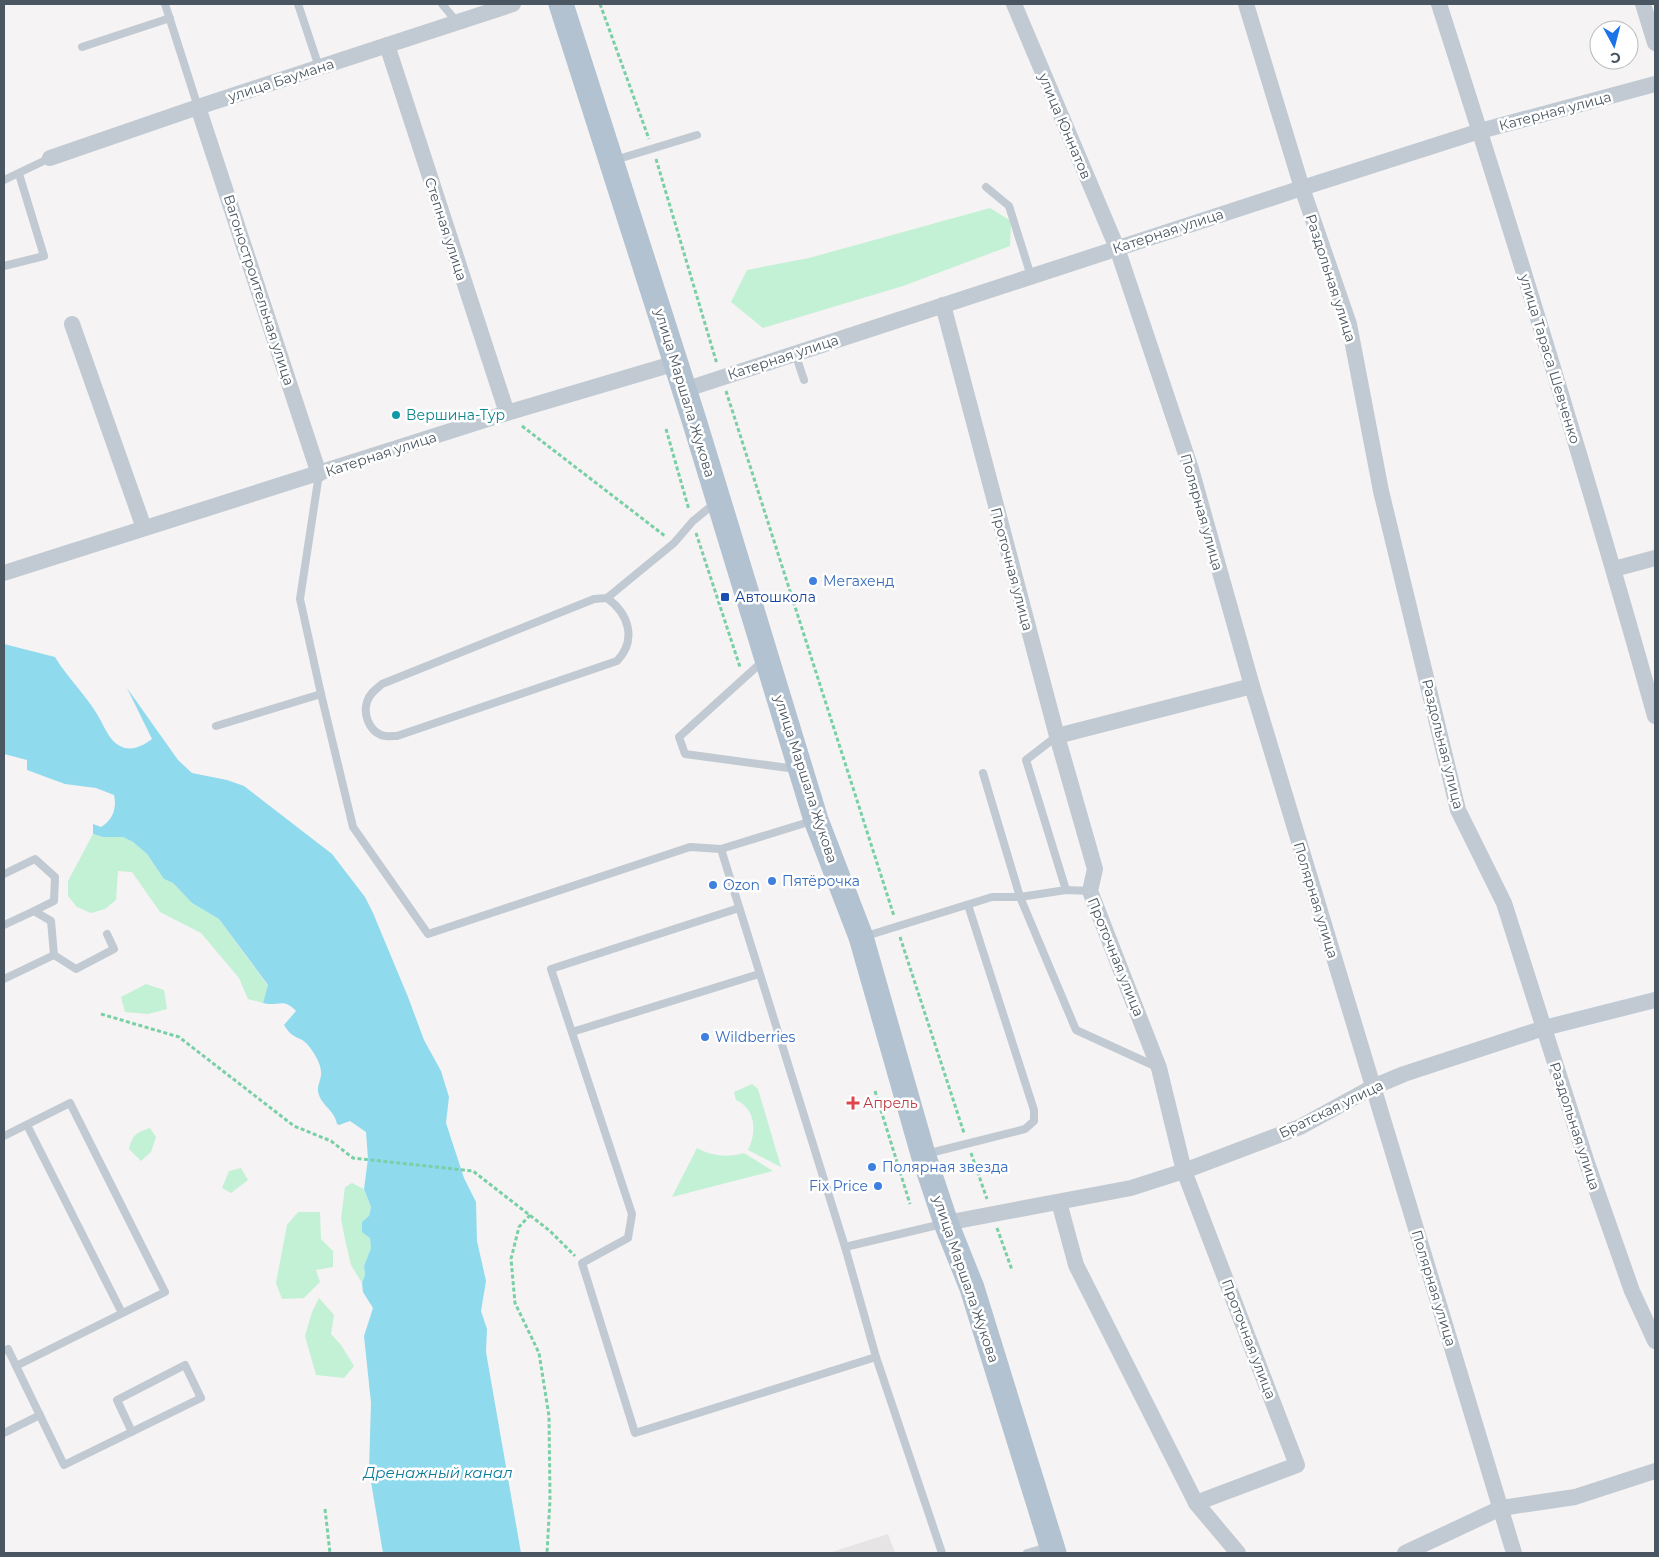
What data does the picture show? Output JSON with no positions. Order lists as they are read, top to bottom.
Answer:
{
  "streets": {
    "main road": ["улица Маршала Жукова"],
    "street": [
      "улица Баумана",
      "Катерная улица",
      "улица Юннатов",
      "Степная улица",
      "Раздольная улица",
      "Вагоностроительная улица",
      "улица Тараса Шевченко",
      "Полярная улица",
      "Проточная улица",
      "Братская улица"
    ]
  },
  "crossings": [
    ["улица Баумана", "Степная улица"],
    ["улица Баумана", "Вагоностроительная улица"],
    ["Катерная улица", "улица Юннатов"],
    ["Катерная улица", "Степная улица"],
    ["Катерная улица", "Раздольная улица"],
    ["Катерная улица", "Вагоностроительная улица"],
    ["Катерная улица", "улица Тараса Шевченко"],
    ["Катерная улица", "улица Маршала Жукова"],
    ["Катерная улица", "Полярная улица"],
    ["Катерная улица", "Проточная улица"],
    ["улица Юннатов", "Полярная улица"],
    ["Раздольная улица", "Братская улица"],
    ["улица Маршала Жукова", "Братская улица"],
    ["Полярная улица", "Братская улица"],
    ["Проточная улица", "Братская улица"]
  ],
  "water": ["Дренажный канал"],
  "places": {
    "other": [
      "Вершина-Тур",
      "Мегахенд",
      "Пятёрочка",
      "Ozon",
      "Wildberries",
      "Полярная звезда",
      "Fix Price"
    ],
    "transit": ["Автошкола"],
    "health": ["Апрель"]
  },
  "north": "bottom"
}
